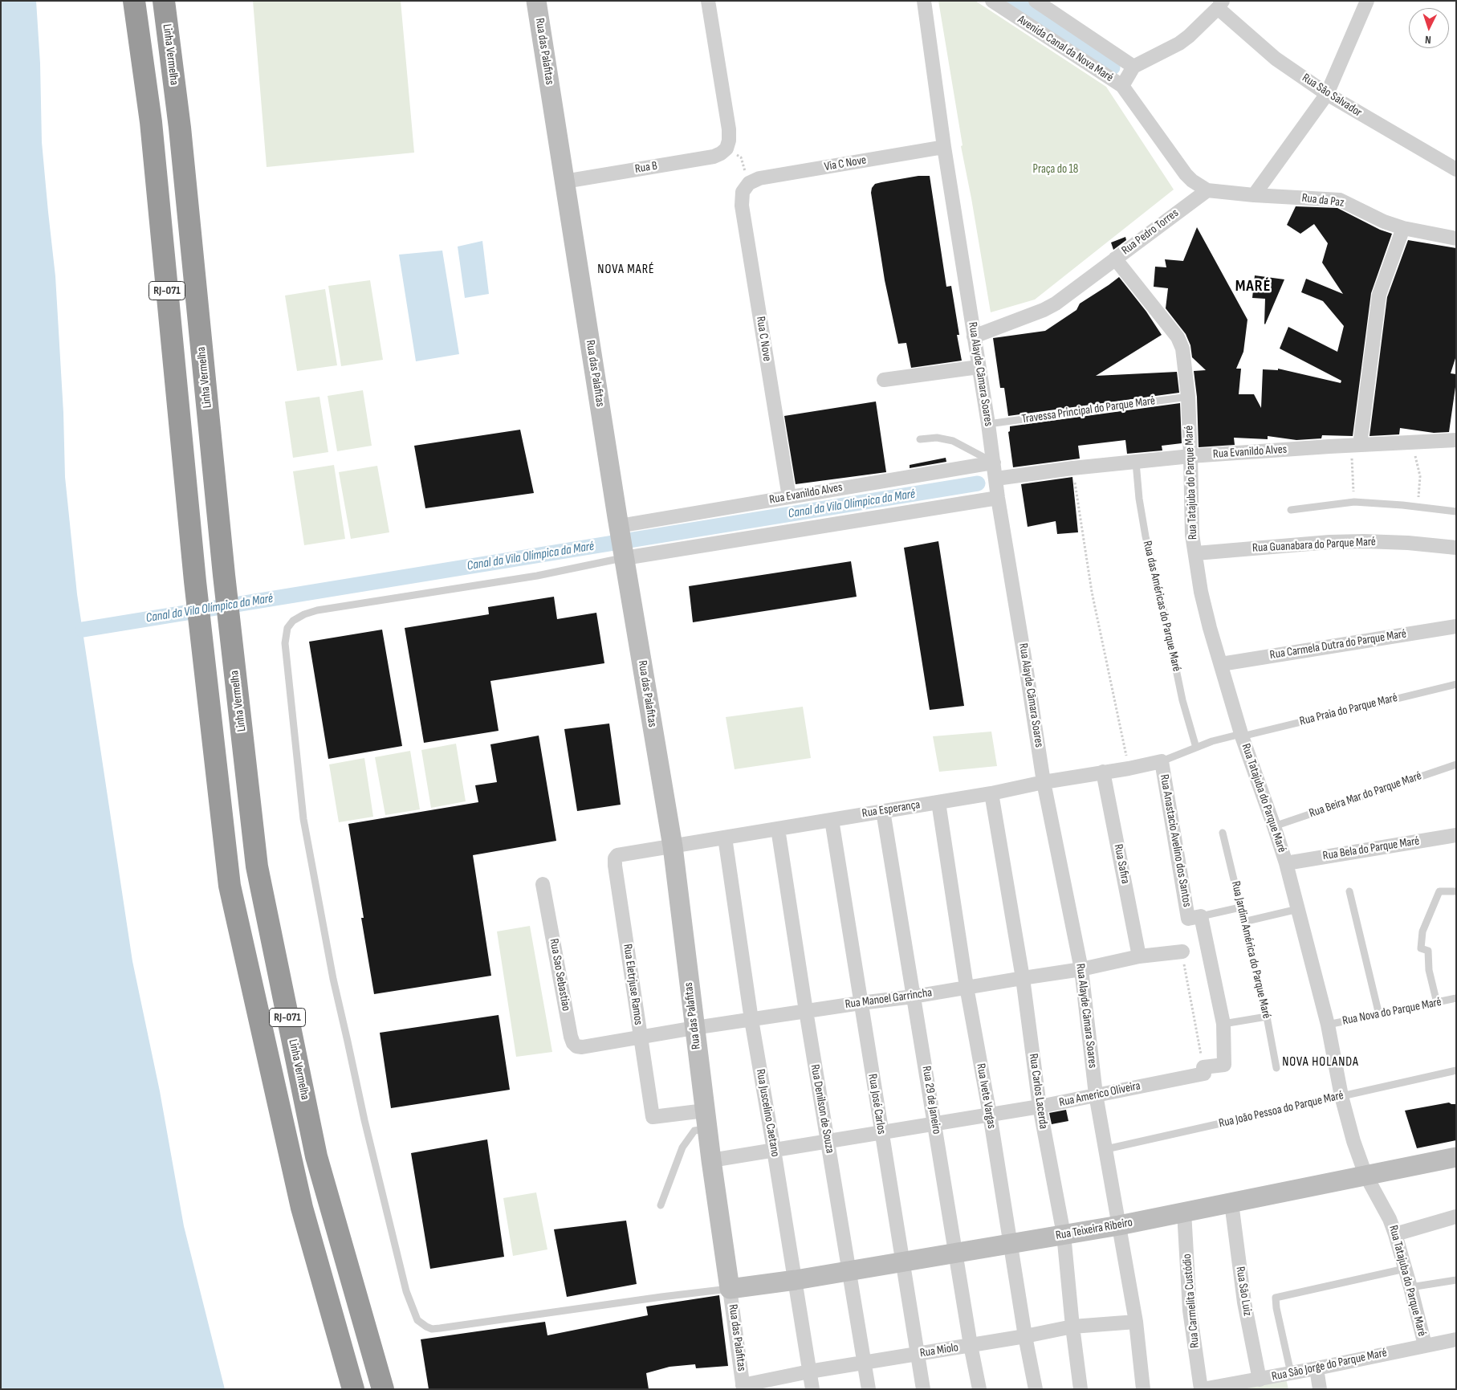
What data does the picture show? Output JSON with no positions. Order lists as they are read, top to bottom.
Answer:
{
  "streets": {
    "highway": ["Linha Vermelha", "RJ-071"],
    "street": [
      "Avenida Canal da Nova Maré",
      "Rua das Palafitas",
      "Rua São Salvador",
      "Via C Nove",
      "Rua B",
      "Rua da Paz",
      "Rua Pedro Torres",
      "Rua C Nove",
      "Rua Alayde Câmara Soares",
      "Rua Evanildo Alves",
      "Rua Tatajuba do Parque Maré",
      "Rua Guanabara do Parque Maré",
      "Rua Carmela Dutra do Parque Maré",
      "Rua Esperança",
      "Rua Anastacio Avelino dos Santos",
      "Rua Bela do Parque Maré",
      "Rua Safira",
      "Rua Sao Sebastiao",
      "Rua Eletrjuse Ramos",
      "Rua Manoel Garrincha",
      "Rua Carlos Lacerda",
      "Rua Americo Oliveira",
      "Rua Ivete Vargas",
      "Rua 29 de Janeiro",
      "Rua José Carlos",
      "Rua Denilson de Souza",
      "Rua Juscelino Caetano",
      "Rua Teixeira Ribeiro",
      "Rua São Luiz",
      "Rua Carmelita Custódio",
      "Rua Miolo",
      "Rua São Jorge do Parque Maré"
    ],
    "lane": [
      "Travessa Principal do Parque Maré",
      "Rua das Américas do Parque Maré",
      "Rua Praia do Parque Maré",
      "Rua Beira Mar do Parque Maré",
      "Rua Jardim América do Parque Maré",
      "Rua Nova do Parque Maré",
      "Rua João Pessoa do Parque Maré"
    ]
  },
  "crossings": [
    ["Rua das Palafitas", "Rua B"],
    ["Rua das Palafitas", "Rua Evanildo Alves"],
    ["Rua das Palafitas", "Rua Esperança"],
    ["Rua das Palafitas", "Rua Eletrjuse Ramos"],
    ["Rua das Palafitas", "Rua Manoel Garrincha"],
    ["Rua das Palafitas", "Rua Americo Oliveira"],
    ["Rua das Palafitas", "Rua Teixeira Ribeiro"],
    ["Rua das Palafitas", "Rua Miolo"],
    ["Via C Nove", "Rua C Nove"],
    ["Via C Nove", "Rua Alayde Câmara Soares"],
    ["Rua da Paz", "Rua Pedro Torres"],
    ["Rua Pedro Torres", "Rua Alayde Câmara Soares"],
    ["Rua Pedro Torres", "Rua Tatajuba do Parque Maré"],
    ["Rua C Nove", "Rua Evanildo Alves"],
    ["Rua Alayde Câmara Soares", "Travessa Principal do Parque Maré"],
    ["Rua Alayde Câmara Soares", "Rua Evanildo Alves"],
    ["Rua Alayde Câmara Soares", "Rua Esperança"],
    ["Rua Alayde Câmara Soares", "Rua Manoel Garrincha"],
    ["Rua Alayde Câmara Soares", "Rua Americo Oliveira"],
    ["Rua Alayde Câmara Soares", "Rua João Pessoa do Parque Maré"],
    ["Rua Alayde Câmara Soares", "Rua Teixeira Ribeiro"],
    ["Rua Alayde Câmara Soares", "Rua Miolo"],
    ["Travessa Principal do Parque Maré", "Rua Tatajuba do Parque Maré"],
    ["Rua Evanildo Alves", "Rua Tatajuba do Parque Maré"],
    ["Rua Evanildo Alves", "Rua das Américas do Parque Maré"],
    ["Rua Tatajuba do Parque Maré", "Rua Guanabara do Parque Maré"],
    ["Rua Tatajuba do Parque Maré", "Rua Carmela Dutra do Parque Maré"],
    ["Rua Tatajuba do Parque Maré", "Rua Praia do Parque Maré"],
    ["Rua Tatajuba do Parque Maré", "Rua Beira Mar do Parque Maré"],
    ["Rua Tatajuba do Parque Maré", "Rua Bela do Parque Maré"],
    ["Rua Tatajuba do Parque Maré", "Rua Nova do Parque Maré"],
    ["Rua Tatajuba do Parque Maré", "Rua João Pessoa do Parque Maré"],
    ["Rua Tatajuba do Parque Maré", "Rua Teixeira Ribeiro"],
    ["Rua Tatajuba do Parque Maré", "Rua São Jorge do Parque Maré"],
    ["Rua das Américas do Parque Maré", "Rua Praia do Parque Maré"],
    ["Rua Praia do Parque Maré", "Rua Esperança"],
    ["Rua Praia do Parque Maré", "Rua Anastacio Avelino dos Santos"],
    ["Rua Esperança", "Rua Anastacio Avelino dos Santos"],
    ["Rua Esperança", "Rua Safira"],
    ["Rua Esperança", "Rua Eletrjuse Ramos"],
    ["Rua Esperança", "Rua Carlos Lacerda"],
    ["Rua Esperança", "Rua Ivete Vargas"],
    ["Rua Esperança", "Rua 29 de Janeiro"],
    ["Rua Esperança", "Rua José Carlos"],
    ["Rua Esperança", "Rua Denilson de Souza"],
    ["Rua Esperança", "Rua Juscelino Caetano"],
    ["Rua Anastacio Avelino dos Santos", "Rua Americo Oliveira"],
    ["Rua Safira", "Rua Manoel Garrincha"],
    ["Rua Sao Sebastiao", "Rua Manoel Garrincha"],
    ["Rua Eletrjuse Ramos", "Rua Manoel Garrincha"],
    ["Rua Manoel Garrincha", "Rua Carlos Lacerda"],
    ["Rua Manoel Garrincha", "Rua Ivete Vargas"],
    ["Rua Manoel Garrincha", "Rua 29 de Janeiro"],
    ["Rua Manoel Garrincha", "Rua José Carlos"],
    ["Rua Manoel Garrincha", "Rua Denilson de Souza"],
    ["Rua Manoel Garrincha", "Rua Juscelino Caetano"],
    ["Rua Carlos Lacerda", "Rua Americo Oliveira"],
    ["Rua Carlos Lacerda", "Rua Teixeira Ribeiro"],
    ["Rua Carlos Lacerda", "Rua Miolo"],
    ["Rua Americo Oliveira", "Rua Ivete Vargas"],
    ["Rua Americo Oliveira", "Rua 29 de Janeiro"],
    ["Rua Americo Oliveira", "Rua José Carlos"],
    ["Rua Americo Oliveira", "Rua Denilson de Souza"],
    ["Rua Americo Oliveira", "Rua Juscelino Caetano"],
    ["Rua Ivete Vargas", "Rua Teixeira Ribeiro"],
    ["Rua Ivete Vargas", "Rua Miolo"],
    ["Rua 29 de Janeiro", "Rua Teixeira Ribeiro"],
    ["Rua 29 de Janeiro", "Rua Miolo"],
    ["Rua José Carlos", "Rua Teixeira Ribeiro"],
    ["Rua José Carlos", "Rua Miolo"],
    ["Rua Denilson de Souza", "Rua Teixeira Ribeiro"],
    ["Rua Denilson de Souza", "Rua Miolo"],
    ["Rua Juscelino Caetano", "Rua Teixeira Ribeiro"],
    ["Rua Juscelino Caetano", "Rua Miolo"],
    ["Rua Teixeira Ribeiro", "Rua São Luiz"],
    ["Rua Teixeira Ribeiro", "Rua Carmelita Custódio"],
    ["Rua São Luiz", "Rua São Jorge do Parque Maré"],
    ["Rua Carmelita Custódio", "Rua São Jorge do Parque Maré"]
  ],
  "districts": ["NOVA MARÉ", "MARÉ", "NOVA HOLANDA"],
  "water": ["Canal da Vila Olímpica da Maré"],
  "parks": ["Praça do 18"],
  "north": "bottom"
}
